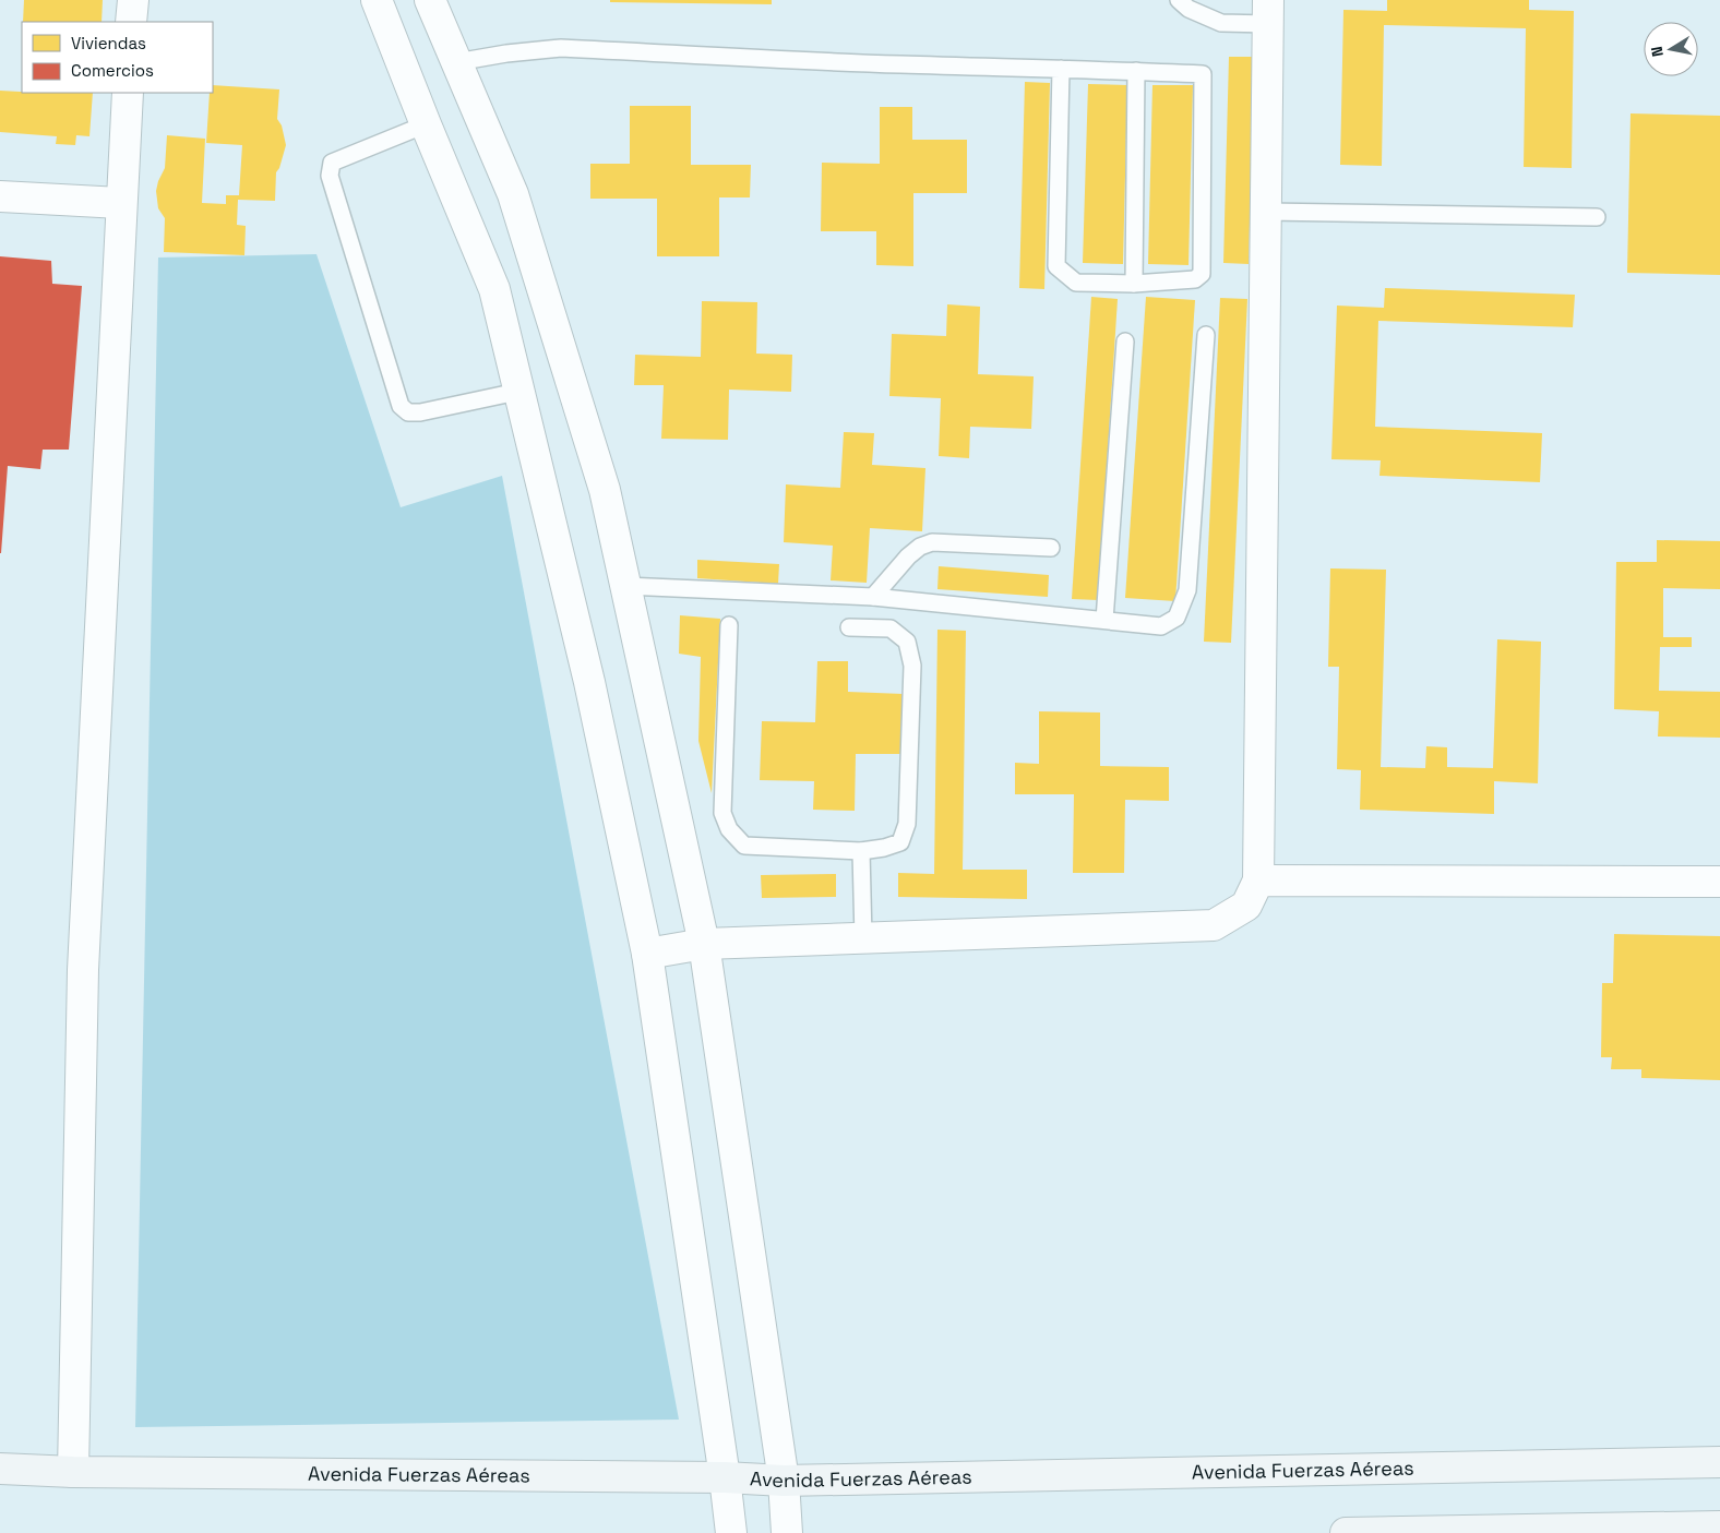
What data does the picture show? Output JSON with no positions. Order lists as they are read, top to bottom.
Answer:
{
  "streets": {
    "street": ["Avenida Fuerzas Aéreas"]
  },
  "legend": ["Viviendas", "Comercios"],
  "north": "left"
}
